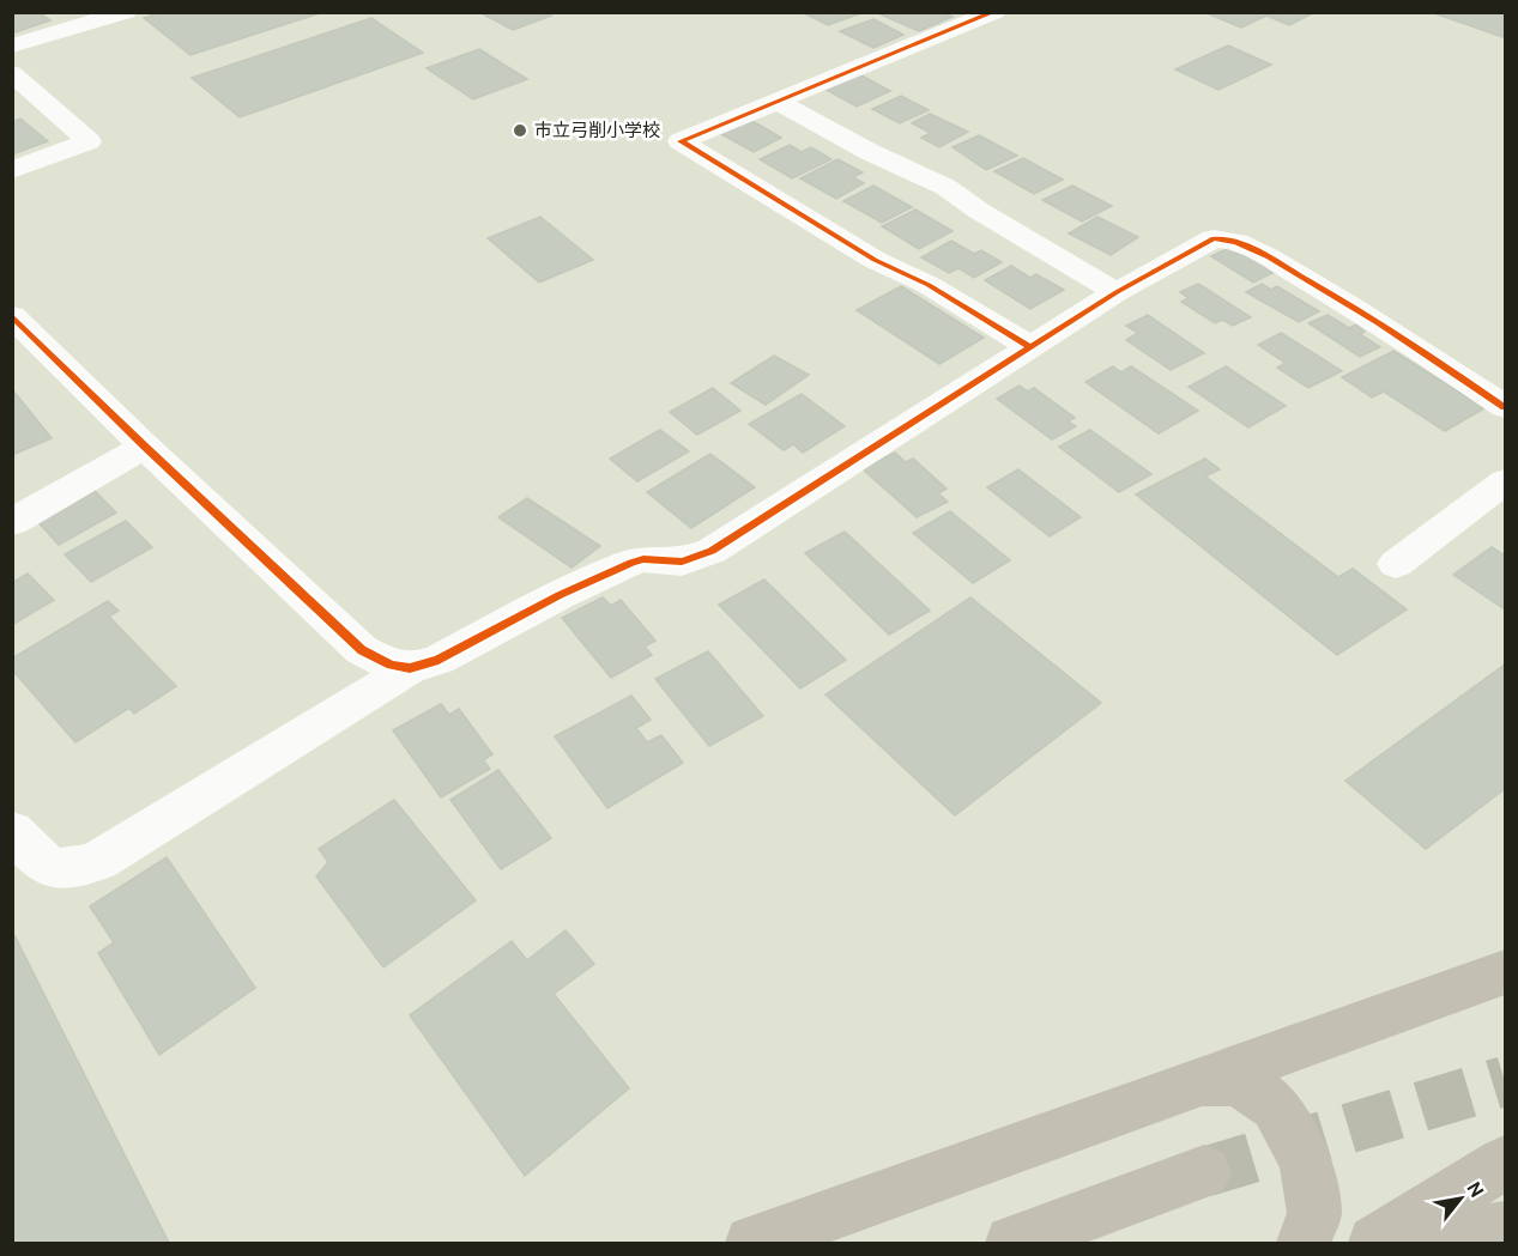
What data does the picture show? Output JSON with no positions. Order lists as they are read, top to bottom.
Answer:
{
  "places": ["市立弓削小学校"],
  "north": "top right"
}
